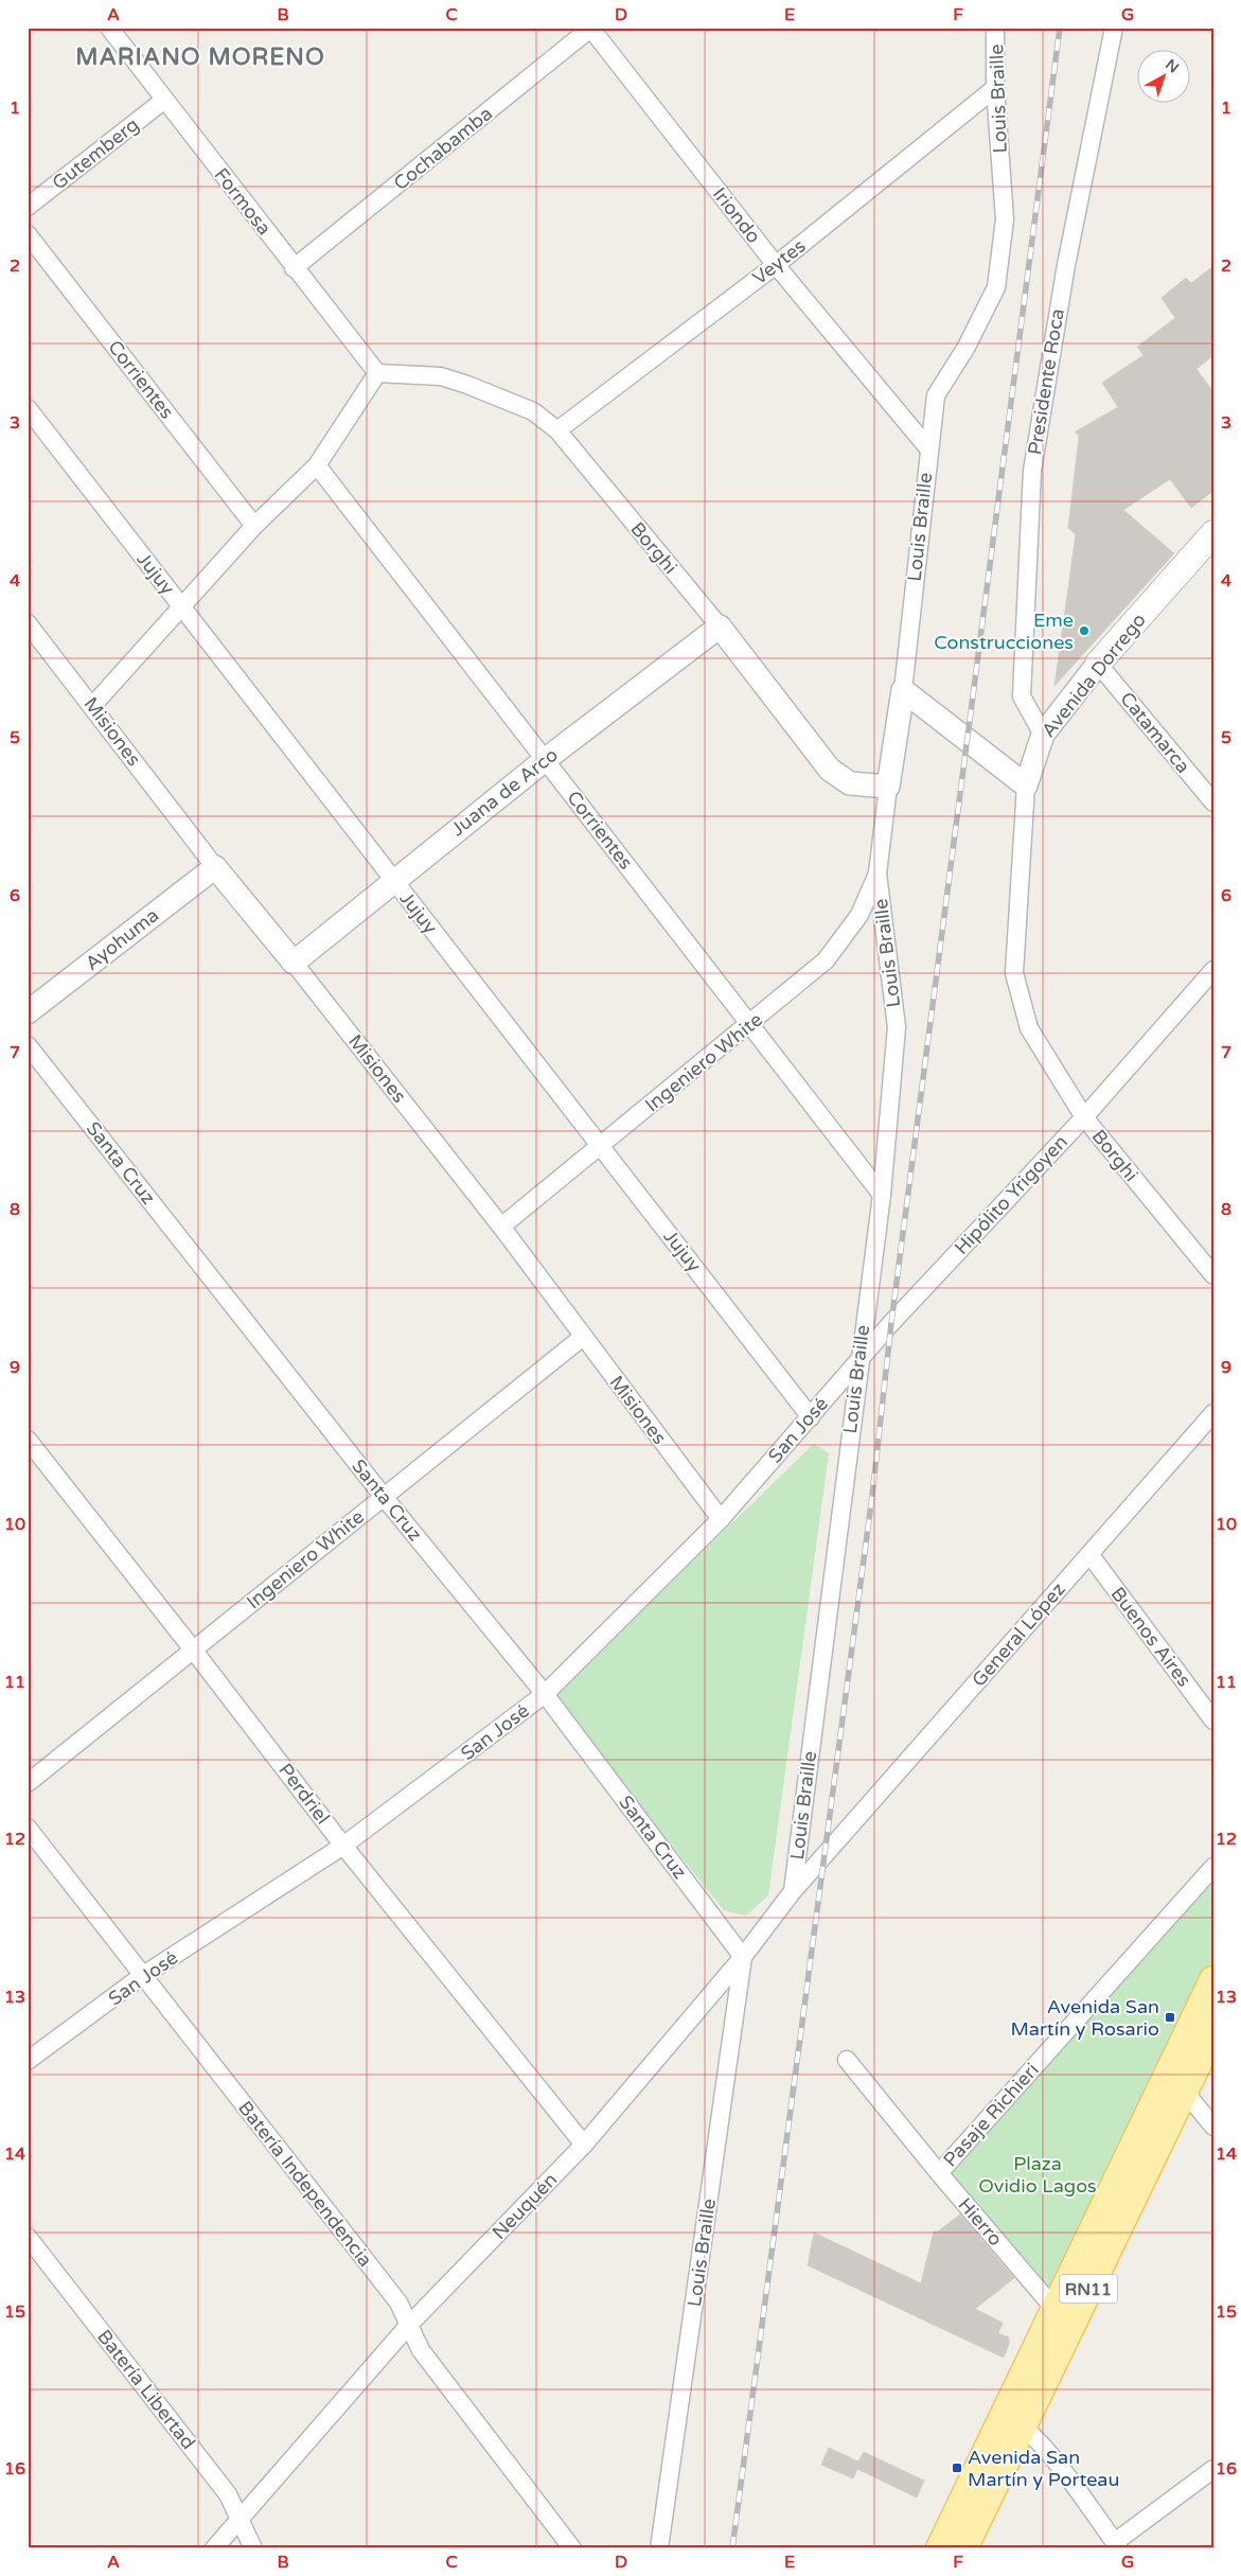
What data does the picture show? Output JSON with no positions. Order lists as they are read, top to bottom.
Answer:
{
  "streets": {
    "main road": ["Avenida Dorrego", "RN11"],
    "street": [
      "Louis Braille",
      "Cochabamba",
      "Gutemberg",
      "Formosa",
      "Iriondo",
      "Veytes",
      "Corrientes",
      "Presidente Roca",
      "Borghi",
      "Jujuy",
      "Misiones",
      "Catamarca",
      "Juana de Arco",
      "Ayohuma",
      "Ingeniero White",
      "Santa Cruz",
      "Hipólito Yrigoyen",
      "San José",
      "General López",
      "Buenos Aires",
      "Perdriel",
      "Pasaje Richieri",
      "Batería Independencia",
      "Neuquén",
      "Hierro",
      "Batería Libertad"
    ]
  },
  "crossings": [
    ["Louis Braille", "Iriondo"],
    ["Louis Braille", "Veytes"],
    ["Louis Braille", "Corrientes"],
    ["Louis Braille", "Borghi"],
    ["Louis Braille", "Ingeniero White"],
    ["Louis Braille", "Santa Cruz"],
    ["Louis Braille", "San José"],
    ["Louis Braille", "Neuquén"],
    ["Cochabamba", "Formosa"],
    ["Cochabamba", "Iriondo"],
    ["Gutemberg", "Formosa"],
    ["Formosa", "Borghi"],
    ["Iriondo", "Veytes"],
    ["Veytes", "Borghi"],
    ["Corrientes", "Juana de Arco"],
    ["Corrientes", "Ingeniero White"],
    ["Presidente Roca", "Avenida Dorrego"],
    ["Borghi", "Avenida Dorrego"],
    ["Borghi", "Juana de Arco"],
    ["Borghi", "Hipólito Yrigoyen"],
    ["Jujuy", "Juana de Arco"],
    ["Jujuy", "Ingeniero White"],
    ["Jujuy", "San José"],
    ["Avenida Dorrego", "Catamarca"],
    ["Misiones", "Juana de Arco"],
    ["Misiones", "Ayohuma"],
    ["Misiones", "Ingeniero White"],
    ["Misiones", "San José"],
    ["Ingeniero White", "Santa Cruz"],
    ["Ingeniero White", "Perdriel"],
    ["Santa Cruz", "San José"],
    ["Santa Cruz", "Neuquén"],
    ["Hipólito Yrigoyen", "San José"],
    ["San José", "Perdriel"],
    ["San José", "Batería Independencia"],
    ["General López", "Buenos Aires"],
    ["General López", "Neuquén"],
    ["Perdriel", "Neuquén"],
    ["Pasaje Richieri", "Hierro"],
    ["Batería Independencia", "Neuquén"],
    ["Neuquén", "Batería Libertad"],
    ["Hierro", "RN11"]
  ],
  "districts": ["MARIANO MORENO"],
  "parks": ["Plaza Ovidio Lagos"],
  "places": {
    "other": ["Eme Construcciones"],
    "transit": ["Avenida San Martín y Rosario", "Avenida San Martín y Porteau"]
  },
  "north": "top right",
  "grid": {
    "columns": [
      "A",
      "B",
      "C",
      "D",
      "E",
      "F",
      "G"
    ],
    "rows": [
      "1",
      "2",
      "3",
      "4",
      "5",
      "6",
      "7",
      "8",
      "9",
      "10",
      "11",
      "12",
      "13",
      "14",
      "15",
      "16"
    ]
  }
}
